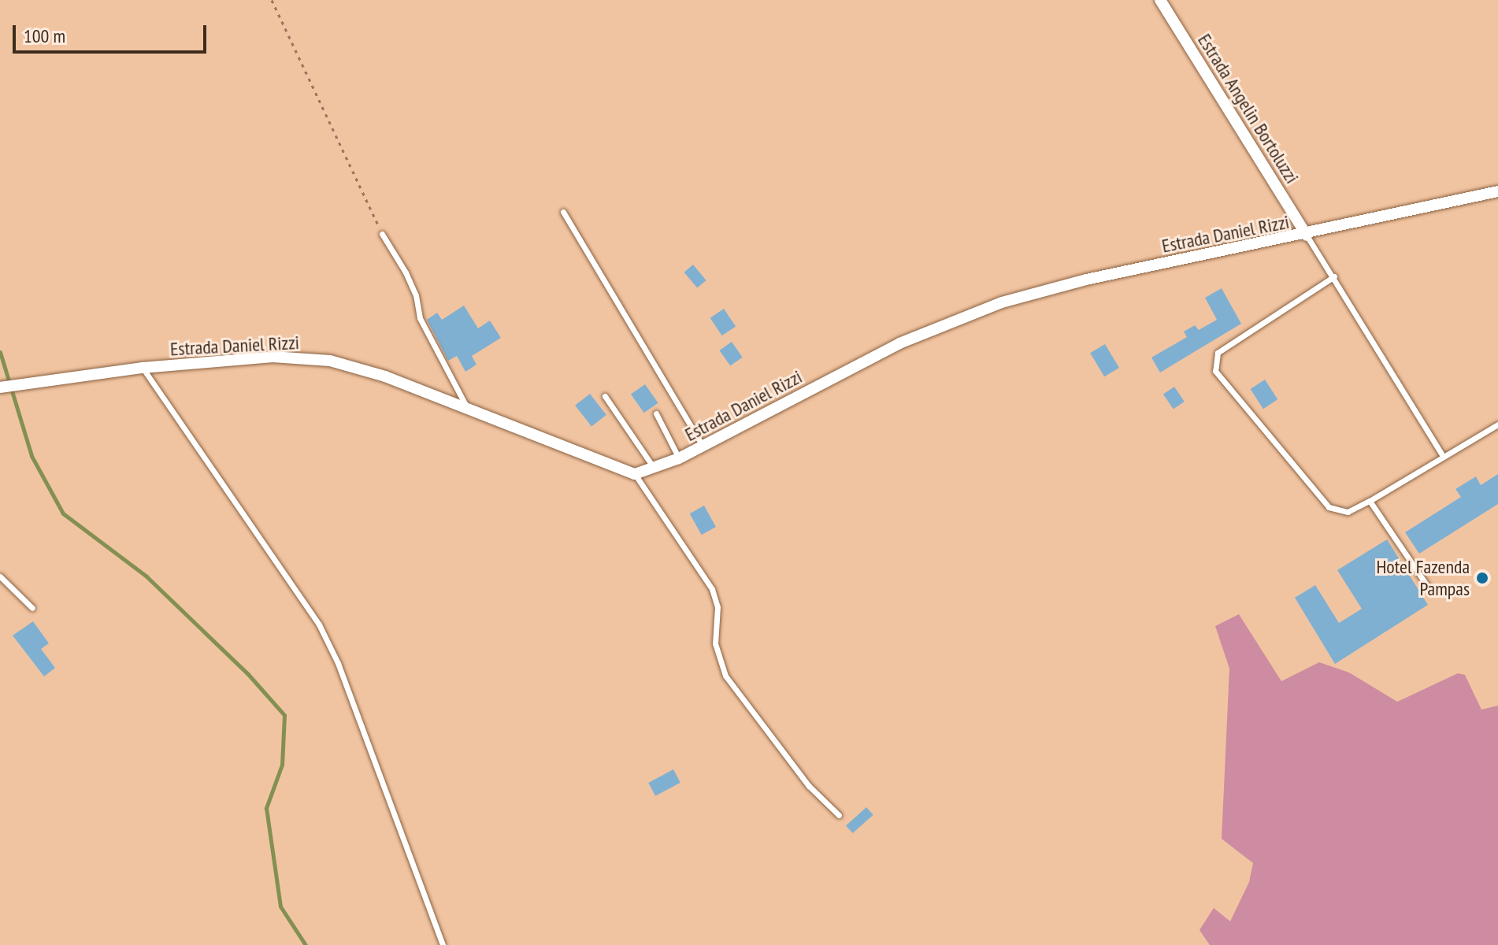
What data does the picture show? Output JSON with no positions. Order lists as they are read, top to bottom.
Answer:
{
  "streets": {
    "street": ["Estrada Angelin Bortoluzzi", "Estrada Daniel Rizzi"]
  },
  "crossings": [
    ["Estrada Angelin Bortoluzzi", "Estrada Daniel Rizzi"]
  ],
  "places": ["Hotel Fazenda Pampas"],
  "scale_bar": "100 m"
}
